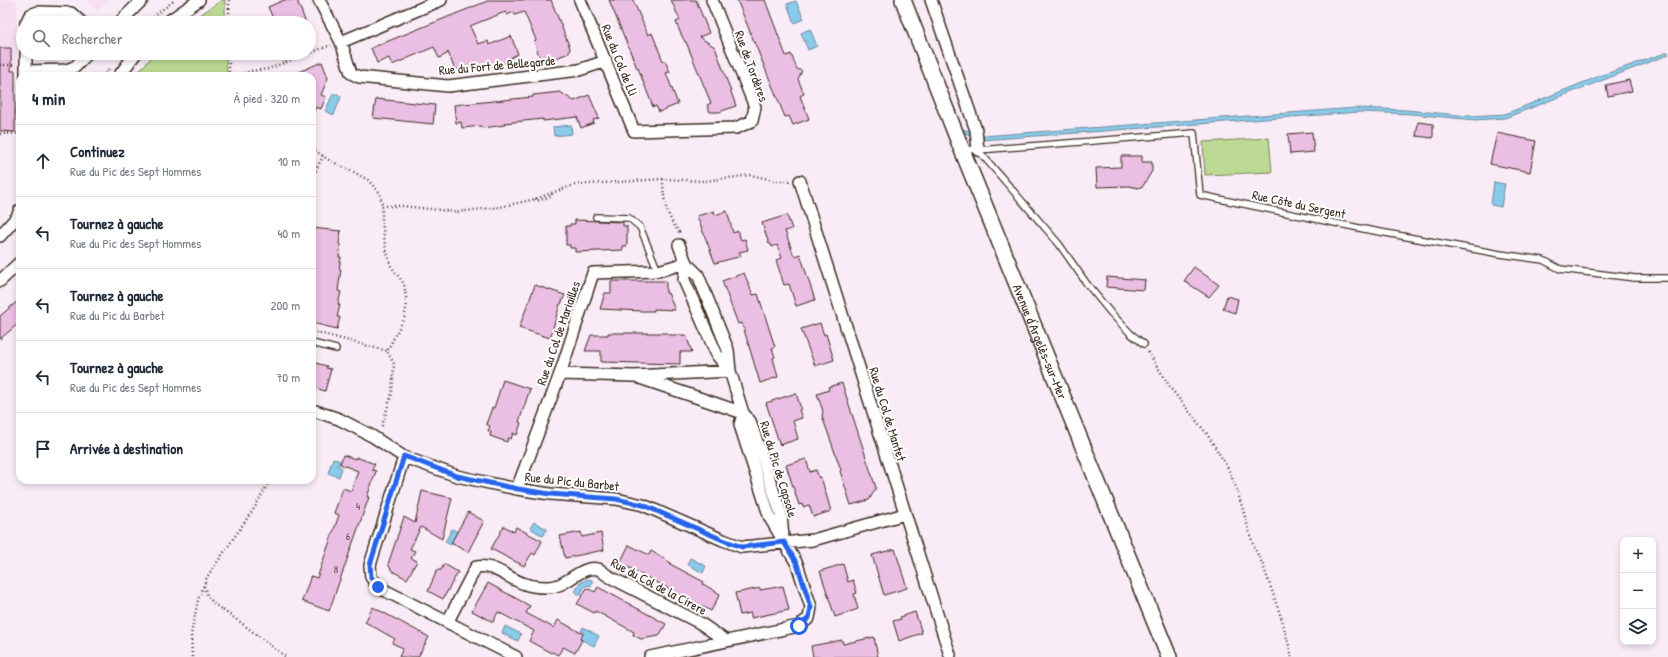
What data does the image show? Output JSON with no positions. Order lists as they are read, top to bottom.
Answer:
{
  "streets": {
    "main road": ["Avenue d'Argelès-sur-Mer"],
    "street": [
      "Rue du Col de Lli",
      "Rue du Fort de Bellegarde",
      "Rue de Tordères",
      "Rue du Col de Mariailles",
      "Rue du Col de Mantet",
      "Rue du Pic de Capsole",
      "Rue du Pic du Barbet",
      "Rue du Col de la Cirere"
    ],
    "lane": ["Rue Côte du Sergent"]
  },
  "crossings": [
    ["Rue du Col de Lli", "Rue du Fort de Bellegarde"],
    ["Rue du Col de Lli", "Rue de Tordères"],
    ["Rue du Col de Mariailles", "Rue du Pic de Capsole"],
    ["Rue du Col de Mariailles", "Rue du Pic du Barbet"],
    ["Rue du Col de Mantet", "Rue du Pic du Barbet"],
    ["Rue du Pic de Capsole", "Rue du Pic du Barbet"]
  ],
  "house_numbers": ["4", "6", "8"],
  "page": {
    "search": "Rechercher",
    "heading": ["4 min", "À pied · 320 m"],
    "list": [
      ["Continuez", "Rue du Pic des Sept Hommes", "10 m"],
      ["Tournez à gauche", "Rue du Pic des Sept Hommes", "40 m"],
      ["Tournez à gauche", "Rue du Pic du Barbet", "200 m"],
      ["Tournez à gauche", "Rue du Pic des Sept Hommes", "70 m"],
      "Arrivée à destination"
    ],
    "map_buttons": ["+", "−"]
  }
}
